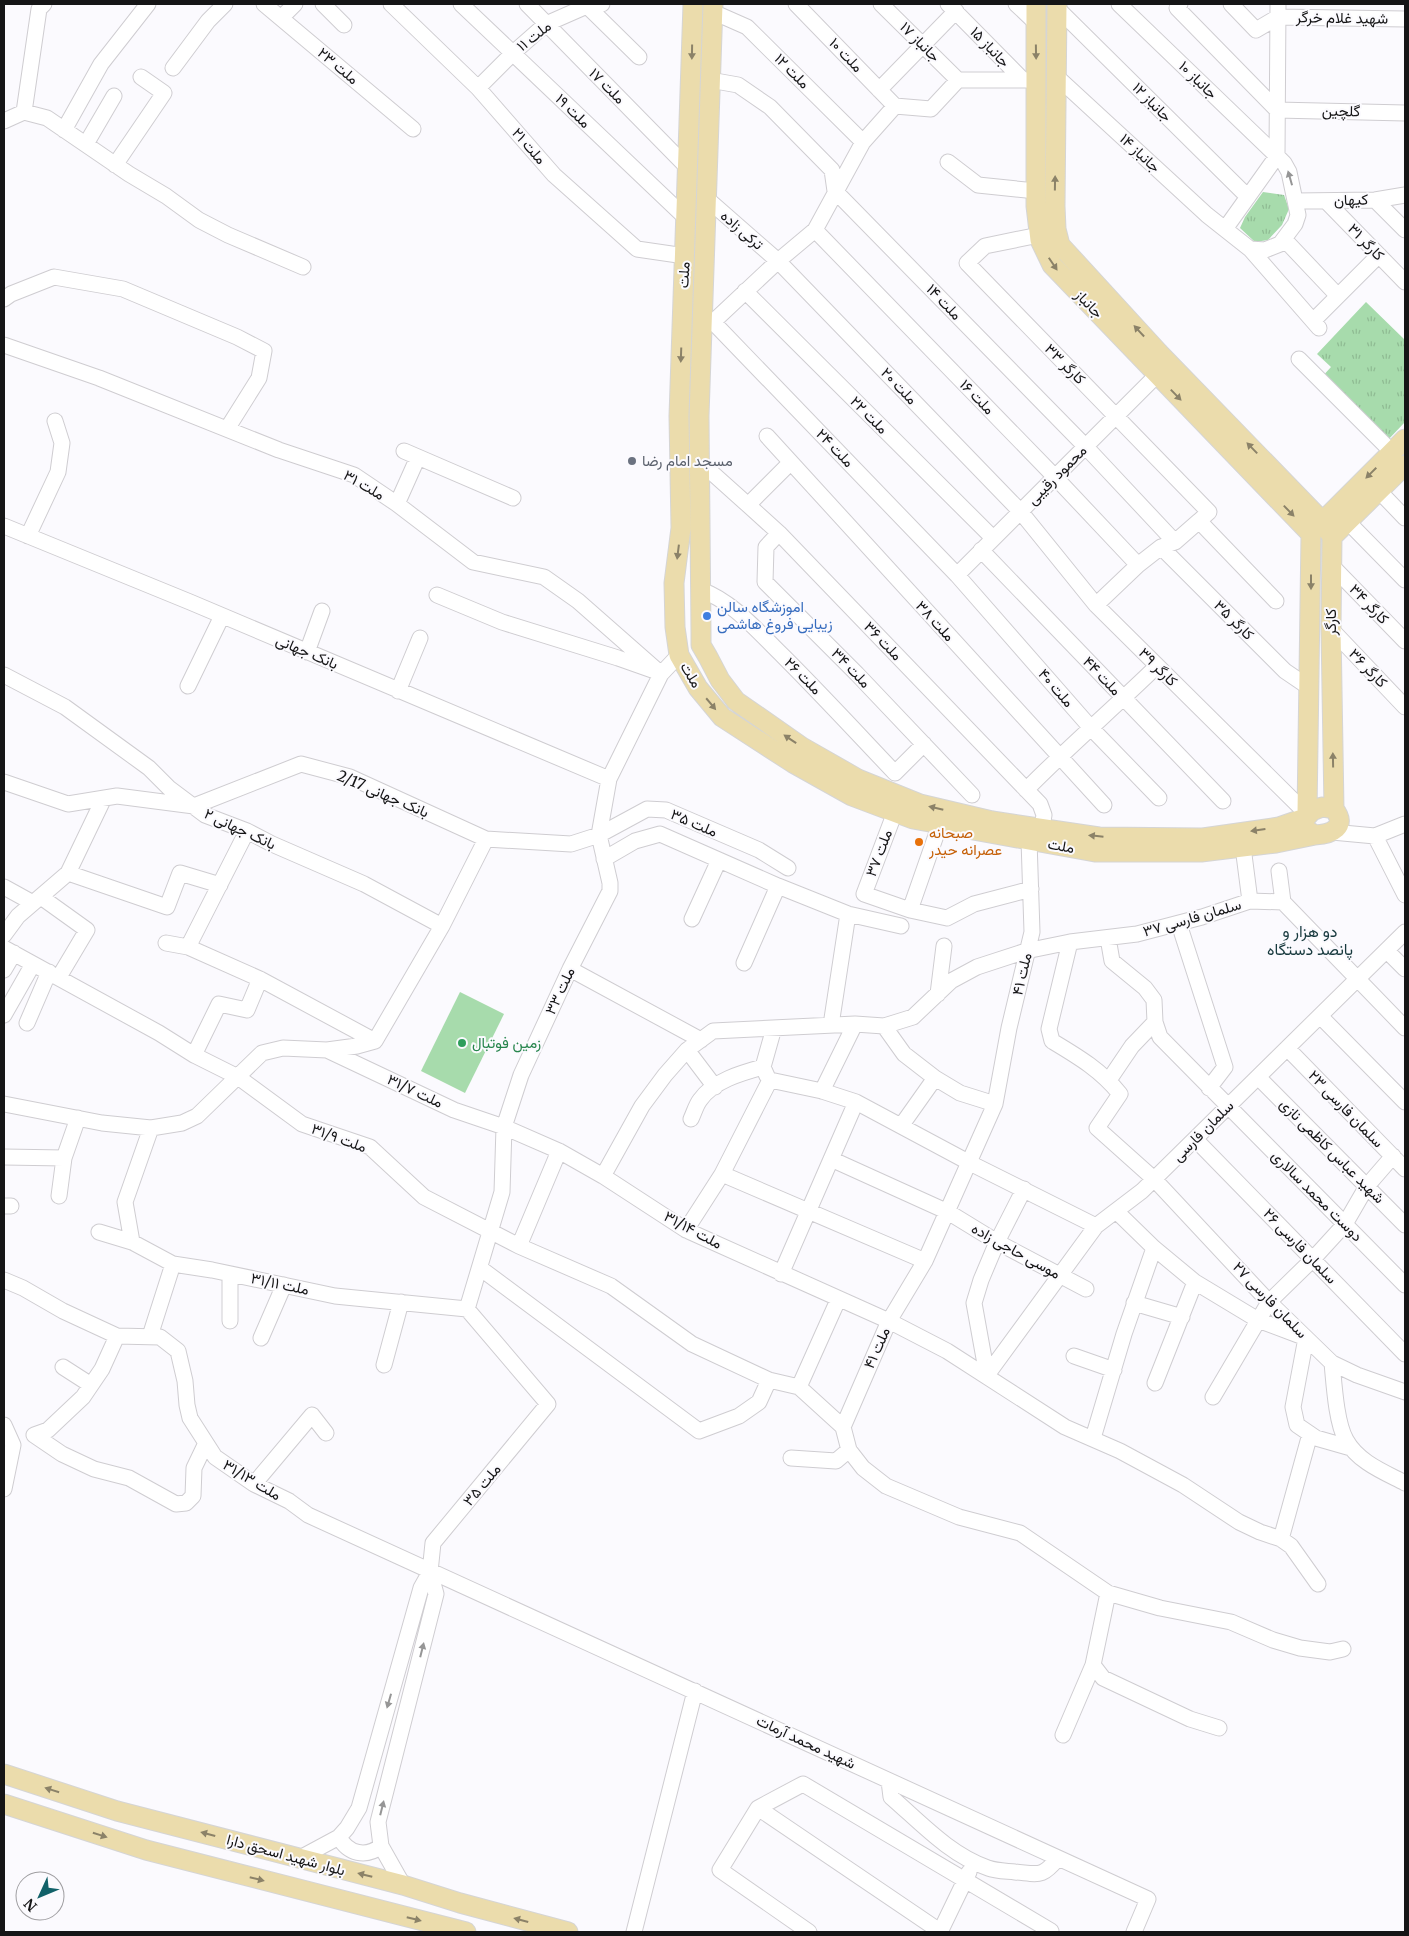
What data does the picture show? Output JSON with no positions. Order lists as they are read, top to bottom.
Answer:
{
  "streets": {
    "main road": [
      "ملت",
      "جانباز",
      "کارگر",
      "بلوار شهید اسحق دارا"
    ],
    "street": [
      "شهید غلام خرگر",
      "ملت ۱۱",
      "جانباز ۱۷",
      "جانباز ۱۵",
      "ملت ۱۰",
      "ملت ۲۳",
      "ملت ۱۲",
      "جانباز ۱۰",
      "ملت ۱۷",
      "جانباز ۱۲",
      "ملت ۱۹",
      "گلچین",
      "ملت ۲۱",
      "جانباز ۱۴",
      "کیهان",
      "ترکی زاده",
      "کارگر ۳۱",
      "ملت ۱۴",
      "کارگر ۳۳",
      "ملت ۲۰",
      "ملت ۱۶",
      "ملت ۲۲",
      "ملت ۲۴",
      "محمود رقیبی",
      "ملت ۳۱",
      "کارگر ۳۴",
      "کارگر ۳۵",
      "ملت ۳۸",
      "ملت ۳۶",
      "بانک جهانی",
      "کارگر ۳۹",
      "ملت ۳۴",
      "کارگر ۳۶",
      "ملت ۲۶",
      "ملت ۴۴",
      "ملت ۴۰",
      "بانک جهانی 2/17",
      "ملت ۳۵",
      "بانک جهانی ۲",
      "ملت ۳۷",
      "سلمان فارسی ۳۷",
      "ملت ۴۱",
      "ملت ۳۳",
      "ملت ۳۱/۷",
      "سلمان فارسی ۲۳",
      "سلمان فارسی",
      "ملت ۳۱/۹",
      "شهید عباس کاظمی نازی",
      "دوست محمد سالاری",
      "ملت ۳۱/۱۴",
      "سلمان فارسی ۲۶",
      "موسی حاجی زاده",
      "ملت ۳۱/۱۱",
      "سلمان فارسی ۲۷",
      "ملت ۳۱/۱۳",
      "شهید محمد آرمات"
    ]
  },
  "crossings": [
    ["ملت ۱۱", "ملت ۱۷"],
    ["ملت ۱۱", "ملت ۱۹"],
    ["ملت ۱۱", "ملت ۲۱"],
    ["جانباز ۱۵", "جانباز"],
    ["ملت ۱۲", "ملت"],
    ["جانباز ۱۰", "کیهان"],
    ["ملت ۱۷", "ملت"],
    ["جانباز ۱۲", "جانباز"],
    ["ملت ۱۹", "ملت"],
    ["ملت ۲۱", "ملت"],
    ["جانباز ۱۴", "جانباز"],
    ["کیهان", "کارگر ۳۱"],
    ["ترکی زاده", "ملت"],
    ["ترکی زاده", "ملت ۲۰"],
    ["ملت", "ملت ۲۴"],
    ["ملت", "کارگر"],
    ["ملت", "ملت ۳۶"],
    ["ملت", "کارگر ۳۹"],
    ["ملت", "ملت ۲۶"],
    ["ملت", "ملت ۳۷"],
    ["ملت", "ملت ۴۱"],
    ["ملت", "ملت ۳۳"],
    ["ملت ۱۴", "محمود رقیبی"],
    ["ملت ۱۴", "کارگر ۳۵"],
    ["جانباز", "کارگر ۳۳"],
    ["جانباز", "محمود رقیبی"],
    ["جانباز", "کارگر"],
    ["کارگر ۳۳", "محمود رقیبی"],
    ["ملت ۲۰", "محمود رقیبی"],
    ["ملت ۲۰", "کارگر ۳۹"],
    ["ملت ۱۶", "محمود رقیبی"],
    ["ملت ۲۲", "محمود رقیبی"],
    ["ملت ۲۴", "محمود رقیبی"],
    ["ملت ۲۴", "ملت ۴۰"],
    ["محمود رقیبی", "کارگر ۳۹"],
    ["محمود رقیبی", "ملت ۴۴"],
    ["محمود رقیبی", "ملت ۴۰"],
    ["ملت ۳۱", "ملت ۳۳"],
    ["کارگر ۳۴", "کارگر"],
    ["کارگر ۳۵", "کارگر"],
    ["کارگر", "کارگر ۳۹"],
    ["کارگر", "کارگر ۳۶"],
    ["ملت ۳۶", "ملت ۳۴"],
    ["ملت ۳۶", "ملت ۴۱"],
    ["بانک جهانی", "ملت ۳۳"],
    ["ملت ۳۴", "ملت ۲۶"],
    ["بانک جهانی 2/17", "ملت ۳۵"],
    ["بانک جهانی 2/17", "بانک جهانی ۲"],
    ["ملت ۳۵", "ملت ۳۳"],
    ["ملت ۳۵", "ملت ۳۱/۱۱"],
    ["ملت ۳۵", "ملت ۳۱/۱۳"],
    ["ملت ۳۵", "شهید محمد آرمات"],
    ["سلمان فارسی ۳۷", "ملت ۴۱"],
    ["ملت ۴۱", "ملت ۳۱/۱۴"],
    ["ملت ۴۱", "موسی حاجی زاده"],
    ["ملت ۳۳", "ملت ۳۱/۷"],
    ["ملت ۳۳", "ملت ۳۱/۹"],
    ["ملت ۳۳", "ملت ۳۱/۱۴"],
    ["ملت ۳۳", "ملت ۳۱/۱۱"],
    ["ملت ۳۱/۷", "ملت ۳۱/۱۴"],
    ["سلمان فارسی ۲۳", "سلمان فارسی"],
    ["سلمان فارسی", "شهید عباس کاظمی نازی"],
    ["سلمان فارسی", "دوست محمد سالاری"],
    ["سلمان فارسی", "ملت ۳۱/۱۴"],
    ["سلمان فارسی", "سلمان فارسی ۲۶"],
    ["سلمان فارسی", "موسی حاجی زاده"],
    ["سلمان فارسی", "سلمان فارسی ۲۷"],
    ["ملت ۳۱/۱۳", "شهید محمد آرمات"]
  ],
  "districts": ["دو هزار و پانصد دستگاه"],
  "places": [
    "مسجد امام رضا",
    "اموزشگاه سالن زیبایی فروغ هاشمی",
    "صبحانه عصرانه حیدر",
    "زمین فوتبال"
  ],
  "north": "bottom left"
}
